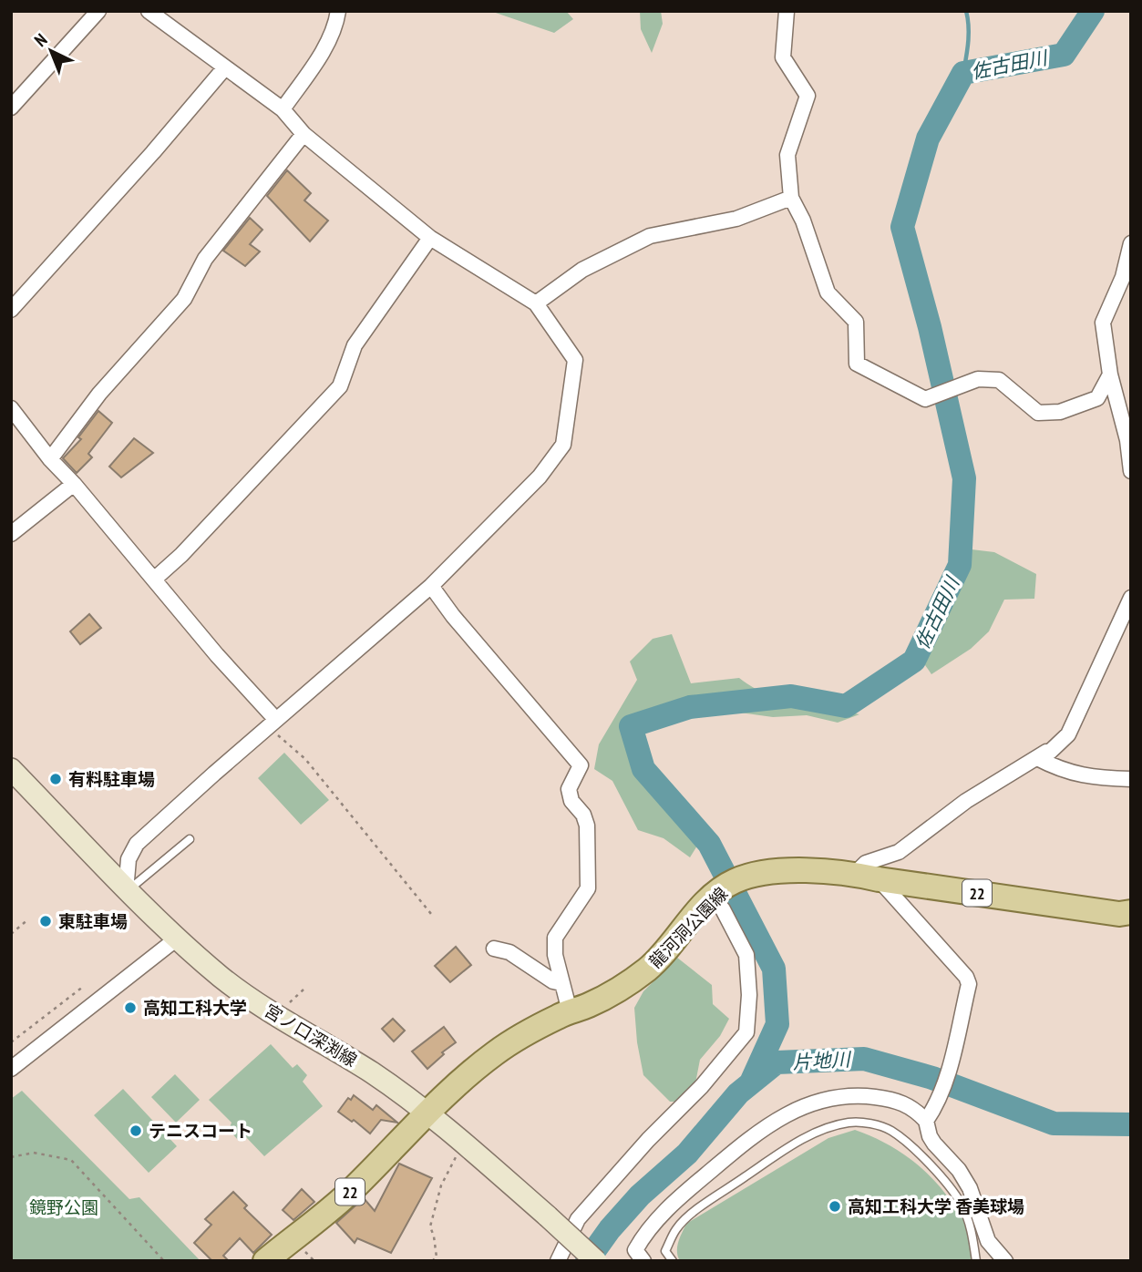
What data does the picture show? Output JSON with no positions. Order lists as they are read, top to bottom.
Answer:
{
  "streets": {
    "main road": ["22", "龍河洞公園線", "宮ノ口深渕線"]
  },
  "crossings": [
    ["龍河洞公園線", "宮ノ口深渕線"]
  ],
  "water": ["佐古田川", "片地川"],
  "parks": ["鏡野公園"],
  "places": [
    "有料駐車場",
    "東駐車場",
    "高知工科大学",
    "テニスコート",
    "高知工科大学 香美球場"
  ],
  "north": "top left"
}
